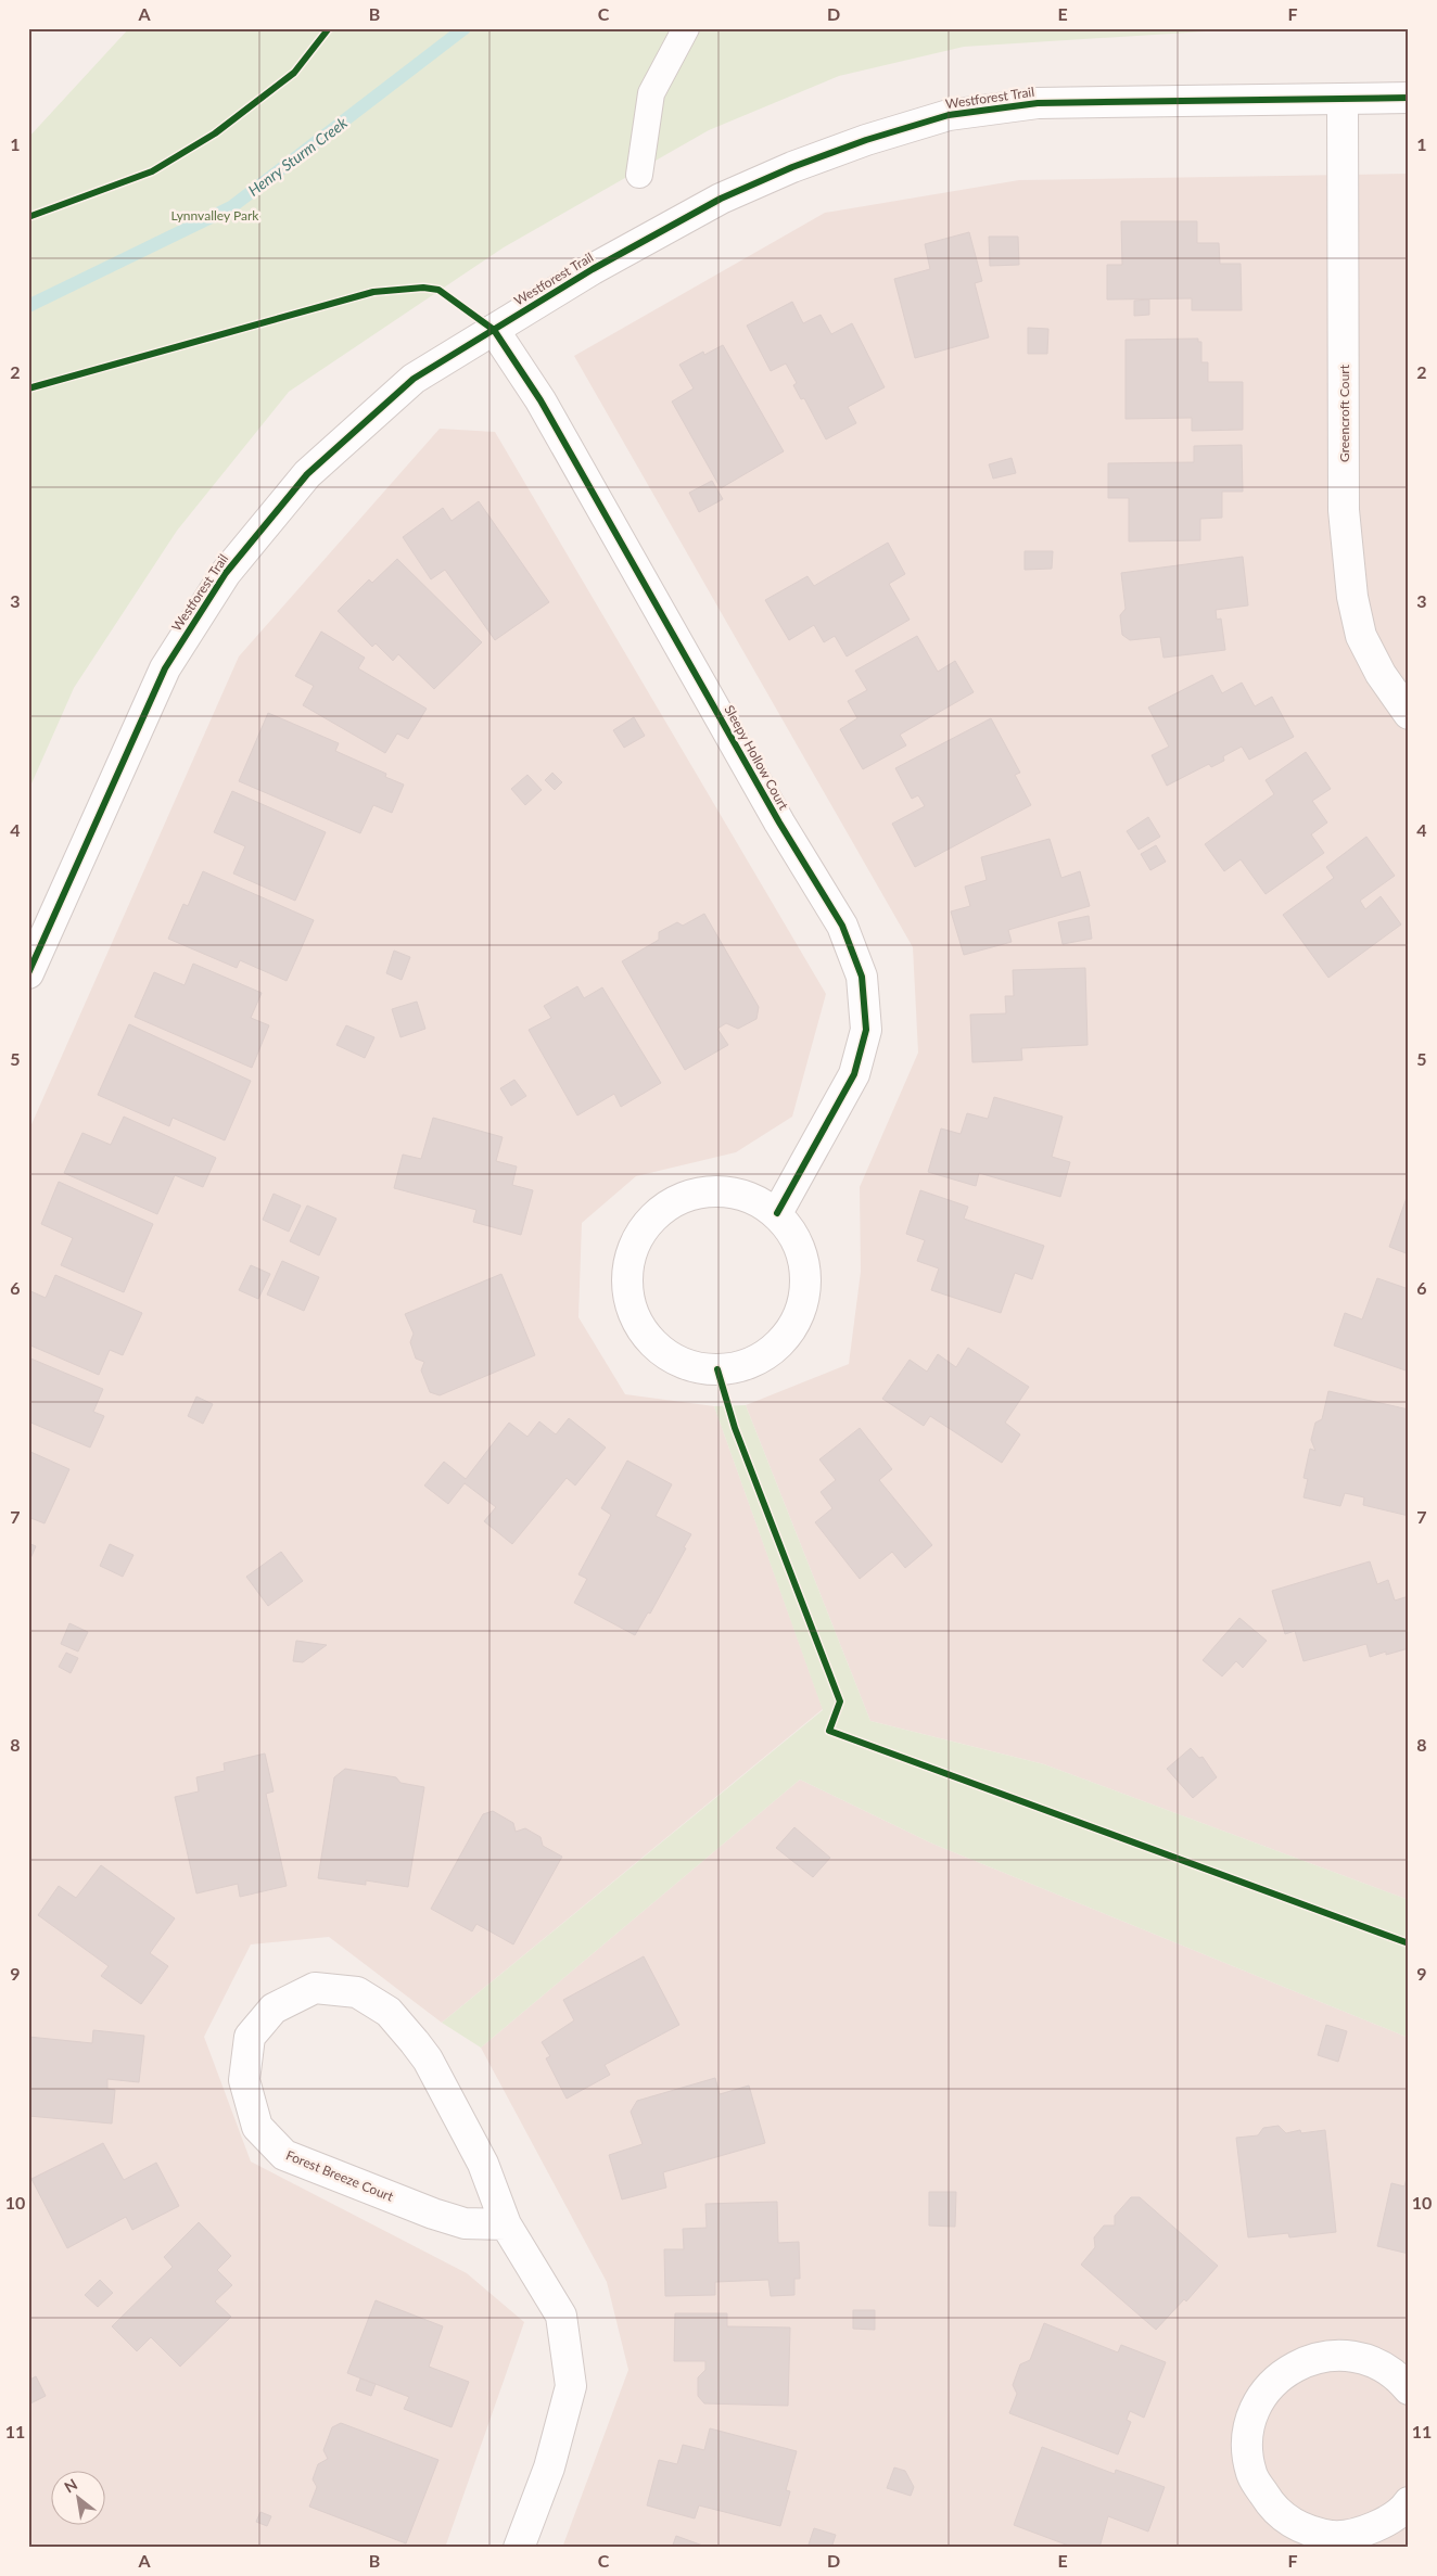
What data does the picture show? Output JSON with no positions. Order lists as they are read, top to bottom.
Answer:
{
  "streets": {
    "street": [
      "Westforest Trail",
      "Greencroft Court",
      "Sleepy Hollow Court",
      "Forest Breeze Court"
    ]
  },
  "crossings": [
    ["Westforest Trail", "Greencroft Court"],
    ["Westforest Trail", "Sleepy Hollow Court"]
  ],
  "water": ["Henry Sturm Creek"],
  "parks": ["Lynnvalley Park"],
  "north": "top left",
  "grid": {
    "columns": [
      "A",
      "B",
      "C",
      "D",
      "E",
      "F"
    ],
    "rows": [
      "1",
      "2",
      "3",
      "4",
      "5",
      "6",
      "7",
      "8",
      "9",
      "10",
      "11"
    ]
  }
}
